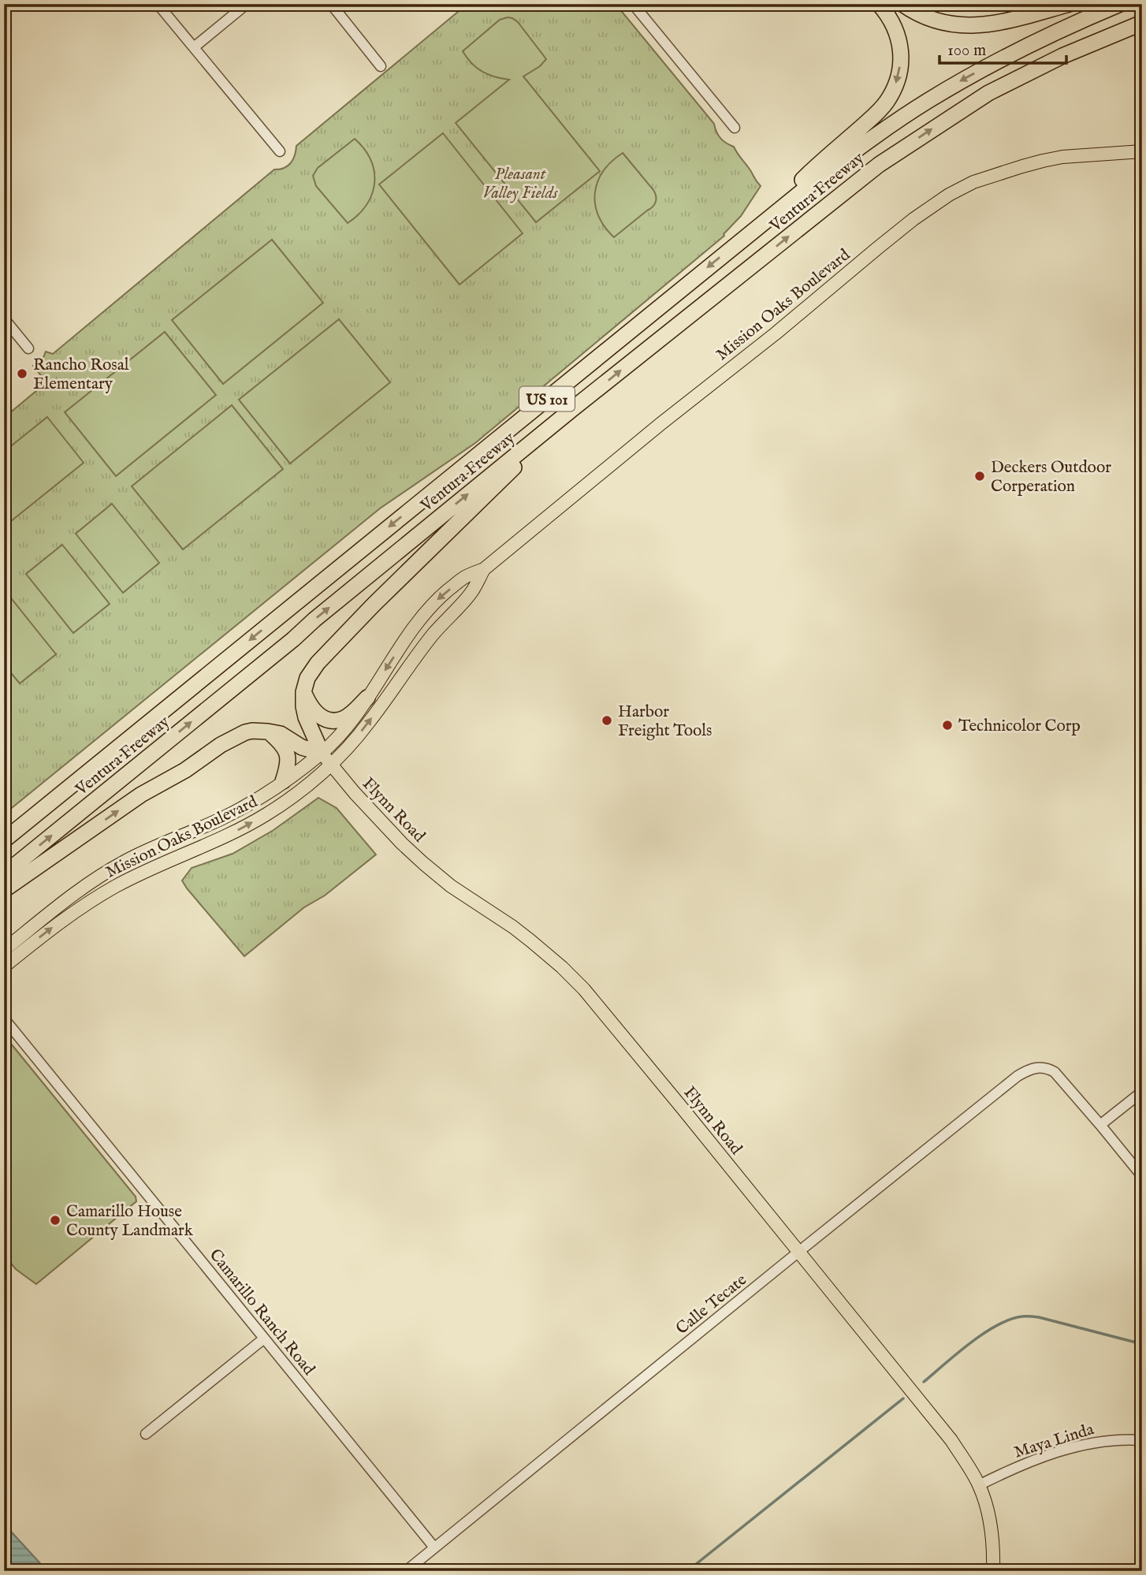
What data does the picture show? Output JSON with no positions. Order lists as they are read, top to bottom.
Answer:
{
  "streets": {
    "highway": ["Ventura Freeway", "US 101"],
    "main road": ["Mission Oaks Boulevard", "Flynn Road"],
    "street": ["Calle Tecate", "Camarillo Ranch Road", "Maya Linda"]
  },
  "crossings": [
    ["Mission Oaks Boulevard", "Flynn Road"],
    ["Flynn Road", "Calle Tecate"],
    ["Flynn Road", "Maya Linda"],
    ["Calle Tecate", "Camarillo Ranch Road"]
  ],
  "parks": ["Pleasant Valley Fields"],
  "places": [
    "Rancho Rosal Elementary",
    "Deckers Outdoor Corperation",
    "Harbor Freight Tools",
    "Technicolor Corp",
    "Camarillo House County Landmark"
  ],
  "scale_bar": "100 m"
}
